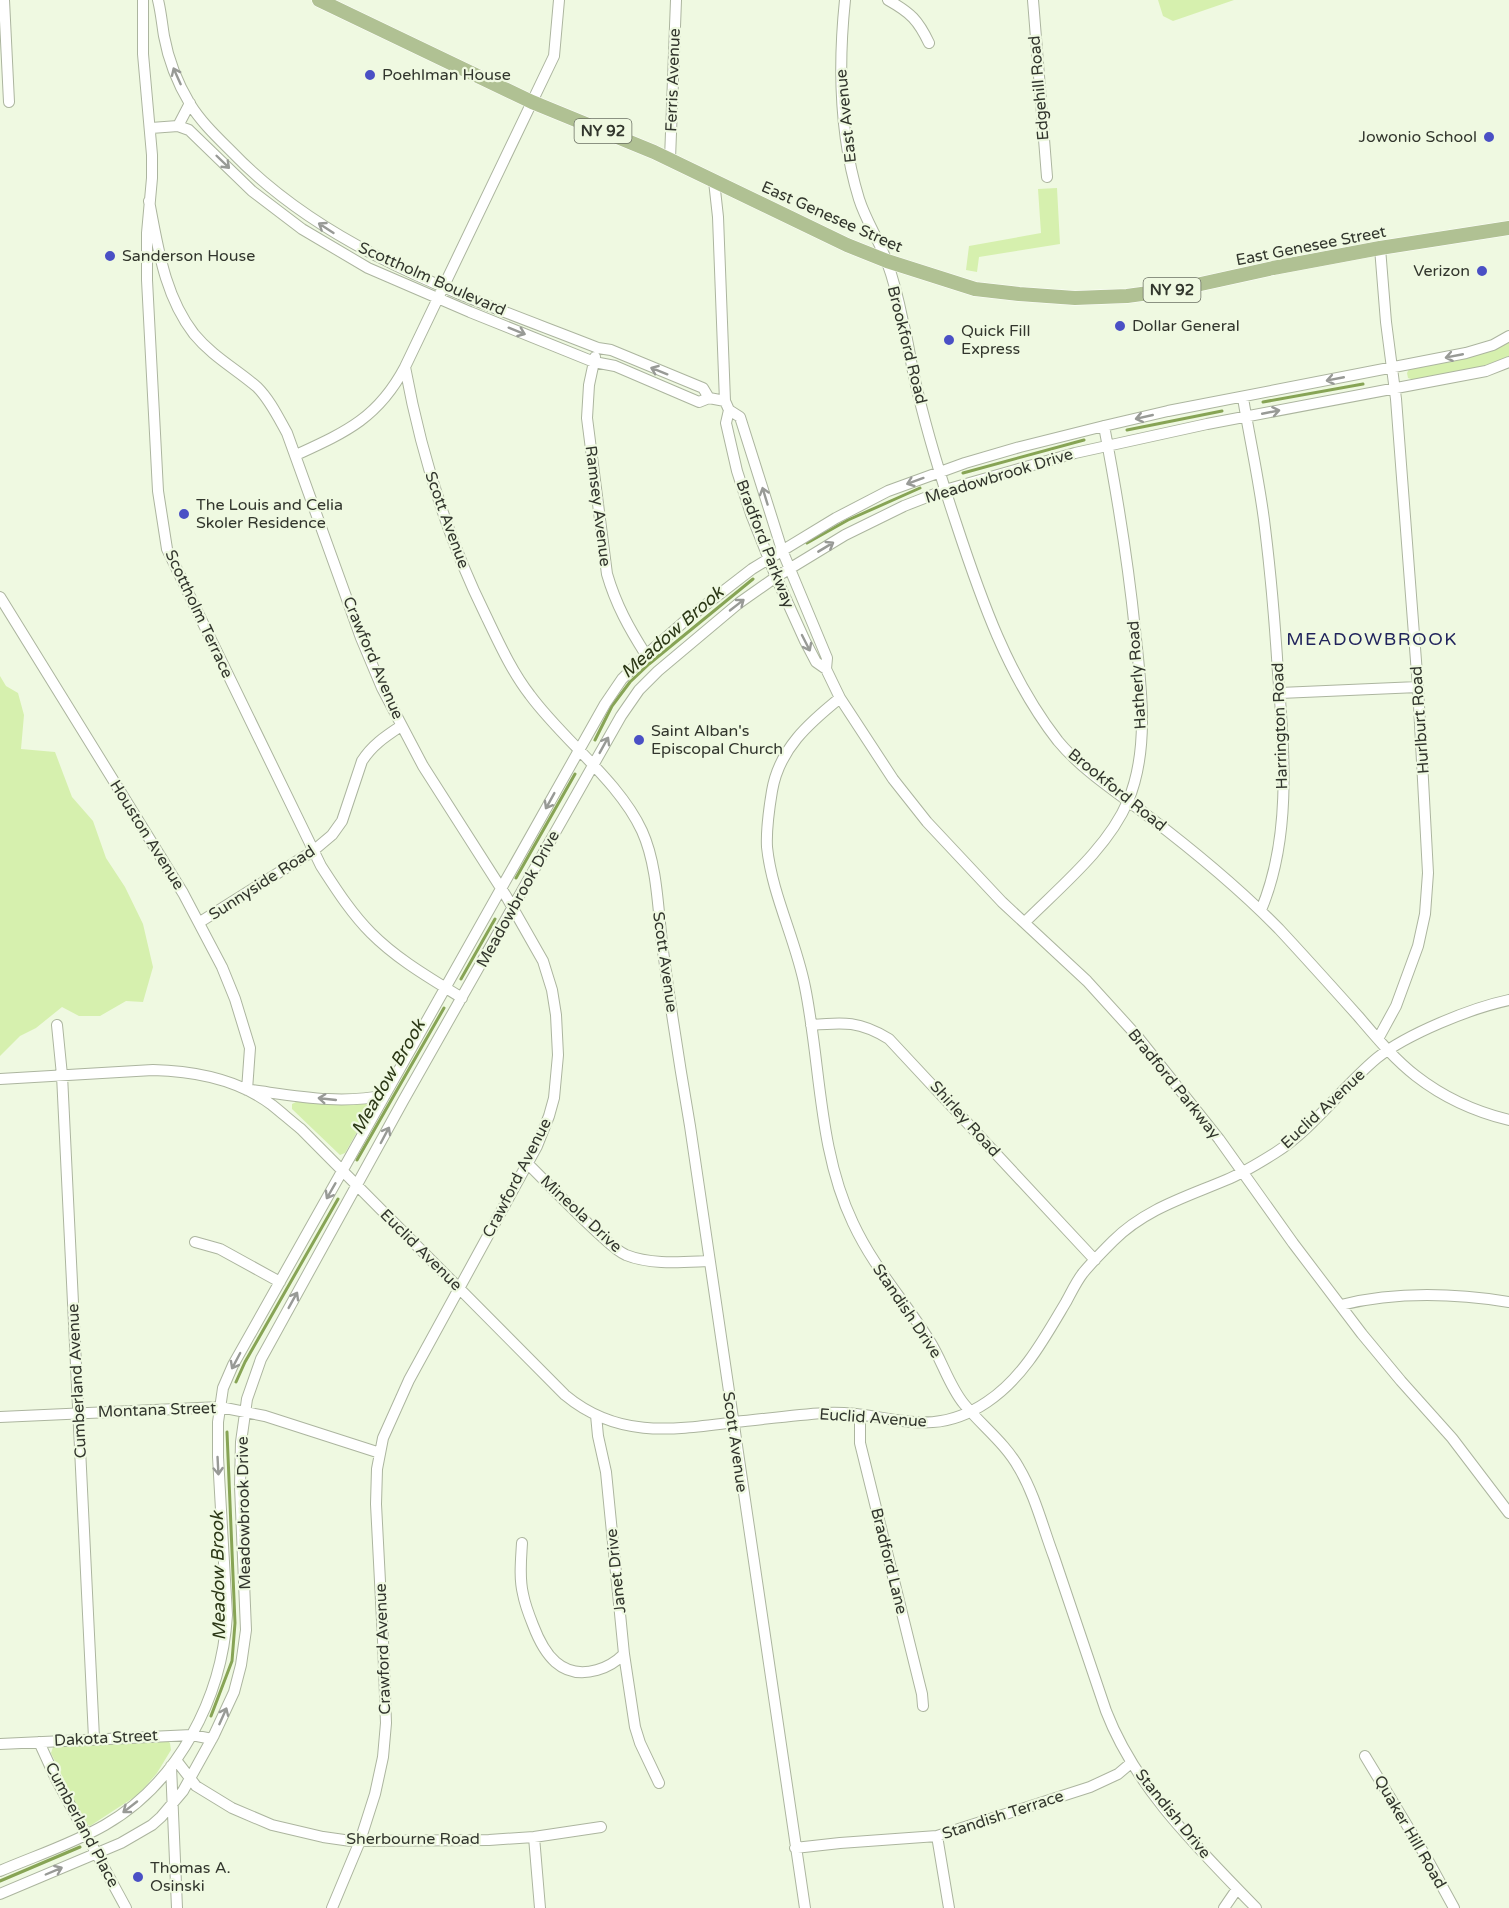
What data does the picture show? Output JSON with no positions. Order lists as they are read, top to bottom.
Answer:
{
  "streets": {
    "main road": ["NY 92", "East Genesee Street"],
    "street": [
      "Ferris Avenue",
      "Edgehill Road",
      "East Avenue",
      "Scottholm Boulevard",
      "Brookford Road",
      "Meadowbrook Drive",
      "Ramsey Avenue",
      "Scott Avenue",
      "Bradford Parkway",
      "Scottholm Terrace",
      "Crawford Avenue",
      "Hatherly Road",
      "Hurlburt Road",
      "Harrington Road",
      "Houston Avenue",
      "Sunnyside Road",
      "Euclid Avenue",
      "Shirley Road",
      "Mineola Drive",
      "Standish Drive",
      "Cumberland Avenue",
      "Montana Street",
      "Bradford Lane",
      "Janet Drive",
      "Dakota Street",
      "Standish Terrace",
      "Cumberland Place",
      "Quaker Hill Road",
      "Sherbourne Road"
    ]
  },
  "crossings": [
    ["Ferris Avenue", "East Genesee Street"],
    ["East Avenue", "East Genesee Street"],
    ["East Avenue", "Brookford Road"],
    ["East Genesee Street", "Brookford Road"],
    ["East Genesee Street", "Bradford Parkway"],
    ["East Genesee Street", "Hurlburt Road"],
    ["Scottholm Boulevard", "Ramsey Avenue"],
    ["Scottholm Boulevard", "Bradford Parkway"],
    ["Brookford Road", "Meadowbrook Drive"],
    ["Brookford Road", "Hatherly Road"],
    ["Brookford Road", "Hurlburt Road"],
    ["Brookford Road", "Harrington Road"],
    ["Brookford Road", "Euclid Avenue"],
    ["Meadowbrook Drive", "Ramsey Avenue"],
    ["Meadowbrook Drive", "Scott Avenue"],
    ["Meadowbrook Drive", "Bradford Parkway"],
    ["Meadowbrook Drive", "Scottholm Terrace"],
    ["Meadowbrook Drive", "Crawford Avenue"],
    ["Meadowbrook Drive", "Hatherly Road"],
    ["Meadowbrook Drive", "Hurlburt Road"],
    ["Meadowbrook Drive", "Harrington Road"],
    ["Meadowbrook Drive", "Euclid Avenue"],
    ["Meadowbrook Drive", "Montana Street"],
    ["Meadowbrook Drive", "Dakota Street"],
    ["Meadowbrook Drive", "Cumberland Place"],
    ["Meadowbrook Drive", "Sherbourne Road"],
    ["Scott Avenue", "Euclid Avenue"],
    ["Scott Avenue", "Mineola Drive"],
    ["Scott Avenue", "Standish Terrace"],
    ["Bradford Parkway", "Hatherly Road"],
    ["Bradford Parkway", "Euclid Avenue"],
    ["Bradford Parkway", "Standish Drive"],
    ["Scottholm Terrace", "Crawford Avenue"],
    ["Scottholm Terrace", "Sunnyside Road"],
    ["Crawford Avenue", "Sunnyside Road"],
    ["Crawford Avenue", "Euclid Avenue"],
    ["Crawford Avenue", "Mineola Drive"],
    ["Crawford Avenue", "Montana Street"],
    ["Crawford Avenue", "Sherbourne Road"],
    ["Houston Avenue", "Sunnyside Road"],
    ["Houston Avenue", "Euclid Avenue"],
    ["Euclid Avenue", "Shirley Road"],
    ["Euclid Avenue", "Standish Drive"],
    ["Euclid Avenue", "Cumberland Avenue"],
    ["Euclid Avenue", "Bradford Lane"],
    ["Euclid Avenue", "Janet Drive"],
    ["Shirley Road", "Standish Drive"],
    ["Standish Drive", "Standish Terrace"],
    ["Cumberland Avenue", "Montana Street"],
    ["Cumberland Avenue", "Dakota Street"],
    ["Dakota Street", "Cumberland Place"]
  ],
  "districts": ["MEADOWBROOK"],
  "water": ["Meadow Brook"],
  "places": [
    "Poehlman House",
    "Jowonio School",
    "Sanderson House",
    "Verizon",
    "Dollar General",
    "Quick Fill Express",
    "The Louis and Celia Skoler Residence",
    "Saint Alban's Episcopal Church",
    "Thomas A. Osinski"
  ]
}
